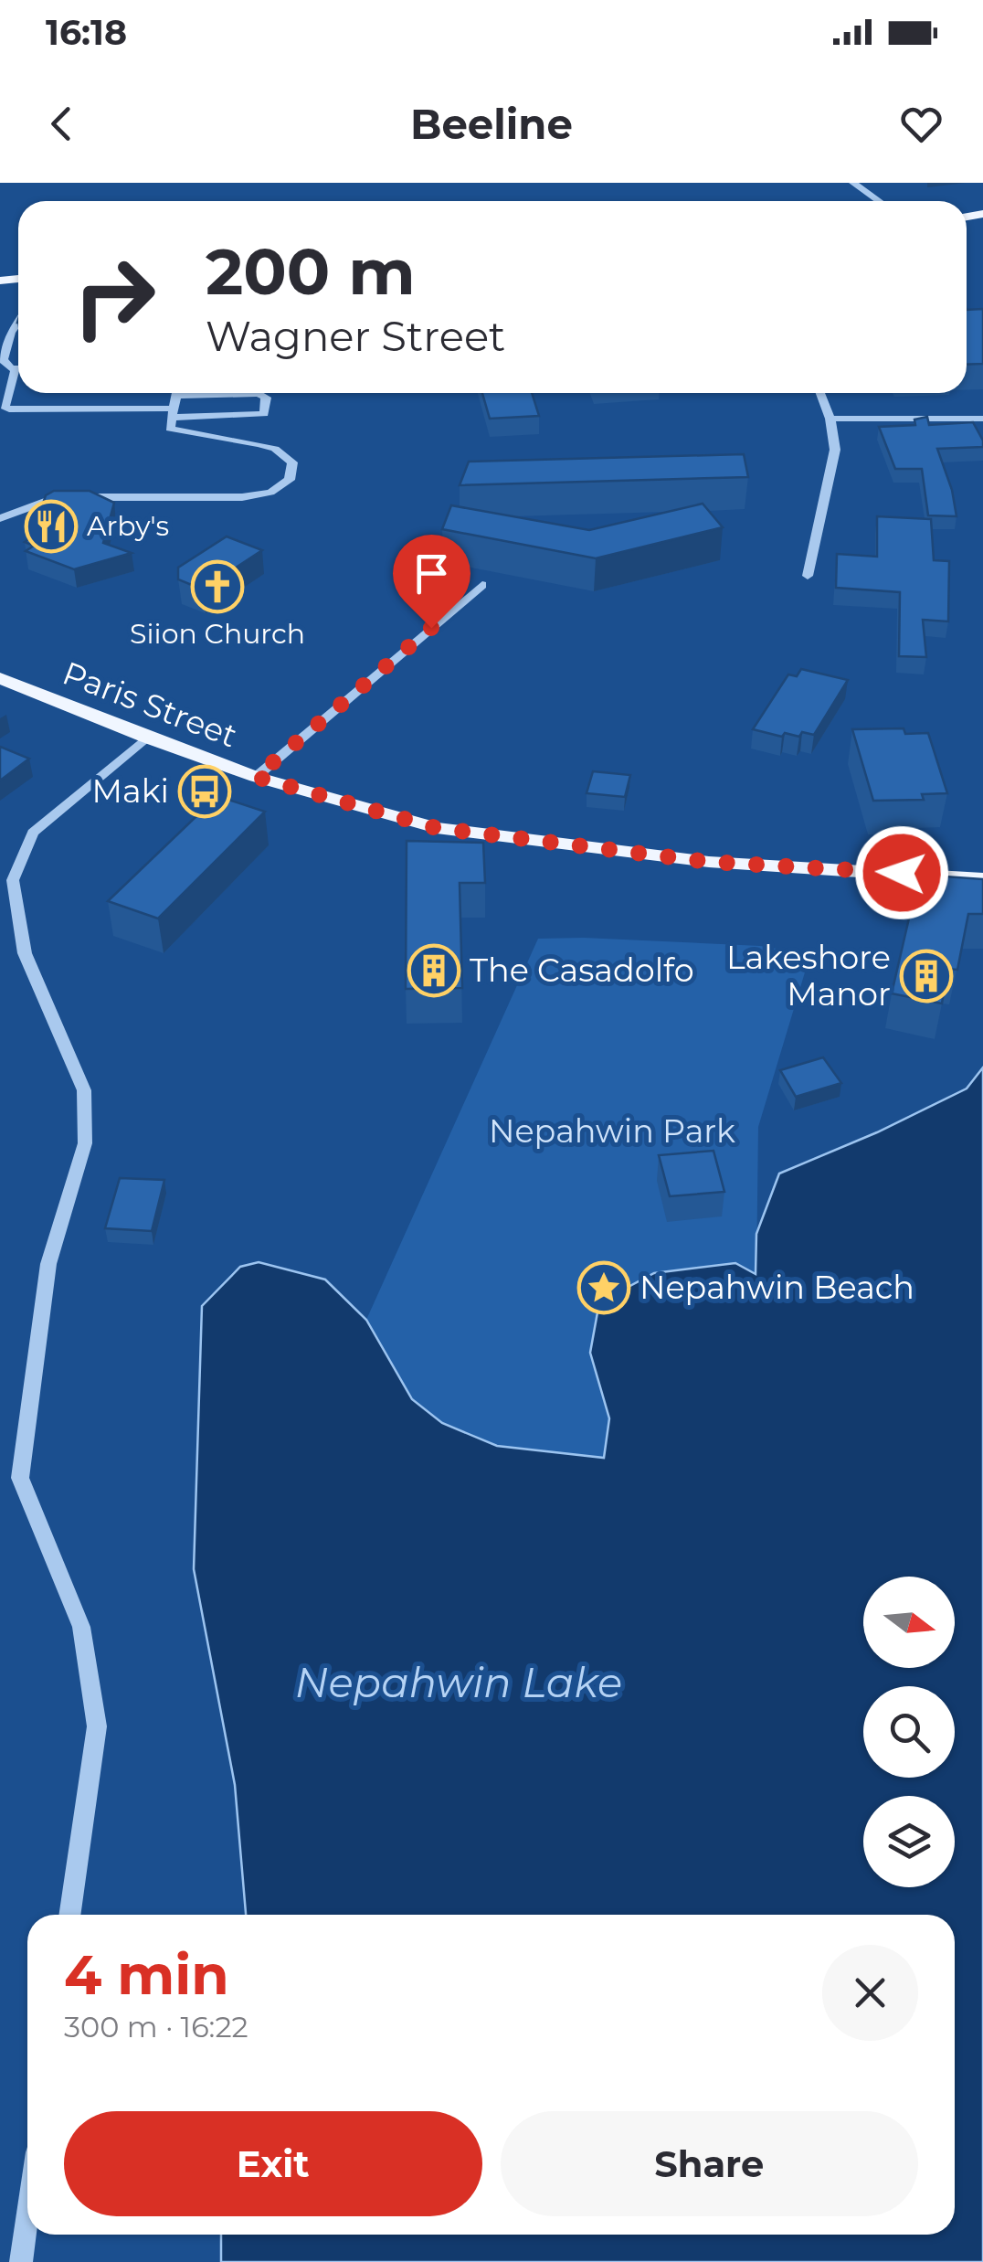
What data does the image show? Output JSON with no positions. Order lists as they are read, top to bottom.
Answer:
{
  "streets": {
    "main road": ["Paris Street"]
  },
  "water": ["Nepahwin Lake"],
  "parks": ["Nepahwin Park"],
  "places": {
    "restaurant": ["Arby's"],
    "church": ["Siion Church"],
    "bus stop": ["Maki"],
    "building": ["The Casadolfo", "Lakeshore Manor"],
    "place": ["Nepahwin Beach"]
  },
  "north": "right",
  "page": {
    "status": "16:18",
    "header": "Beeline",
    "turn": ["200 m", "Wagner Street"],
    "heading": ["4 min", "300 m · 16:22"],
    "buttons": ["Exit", "Share"]
  }
}
